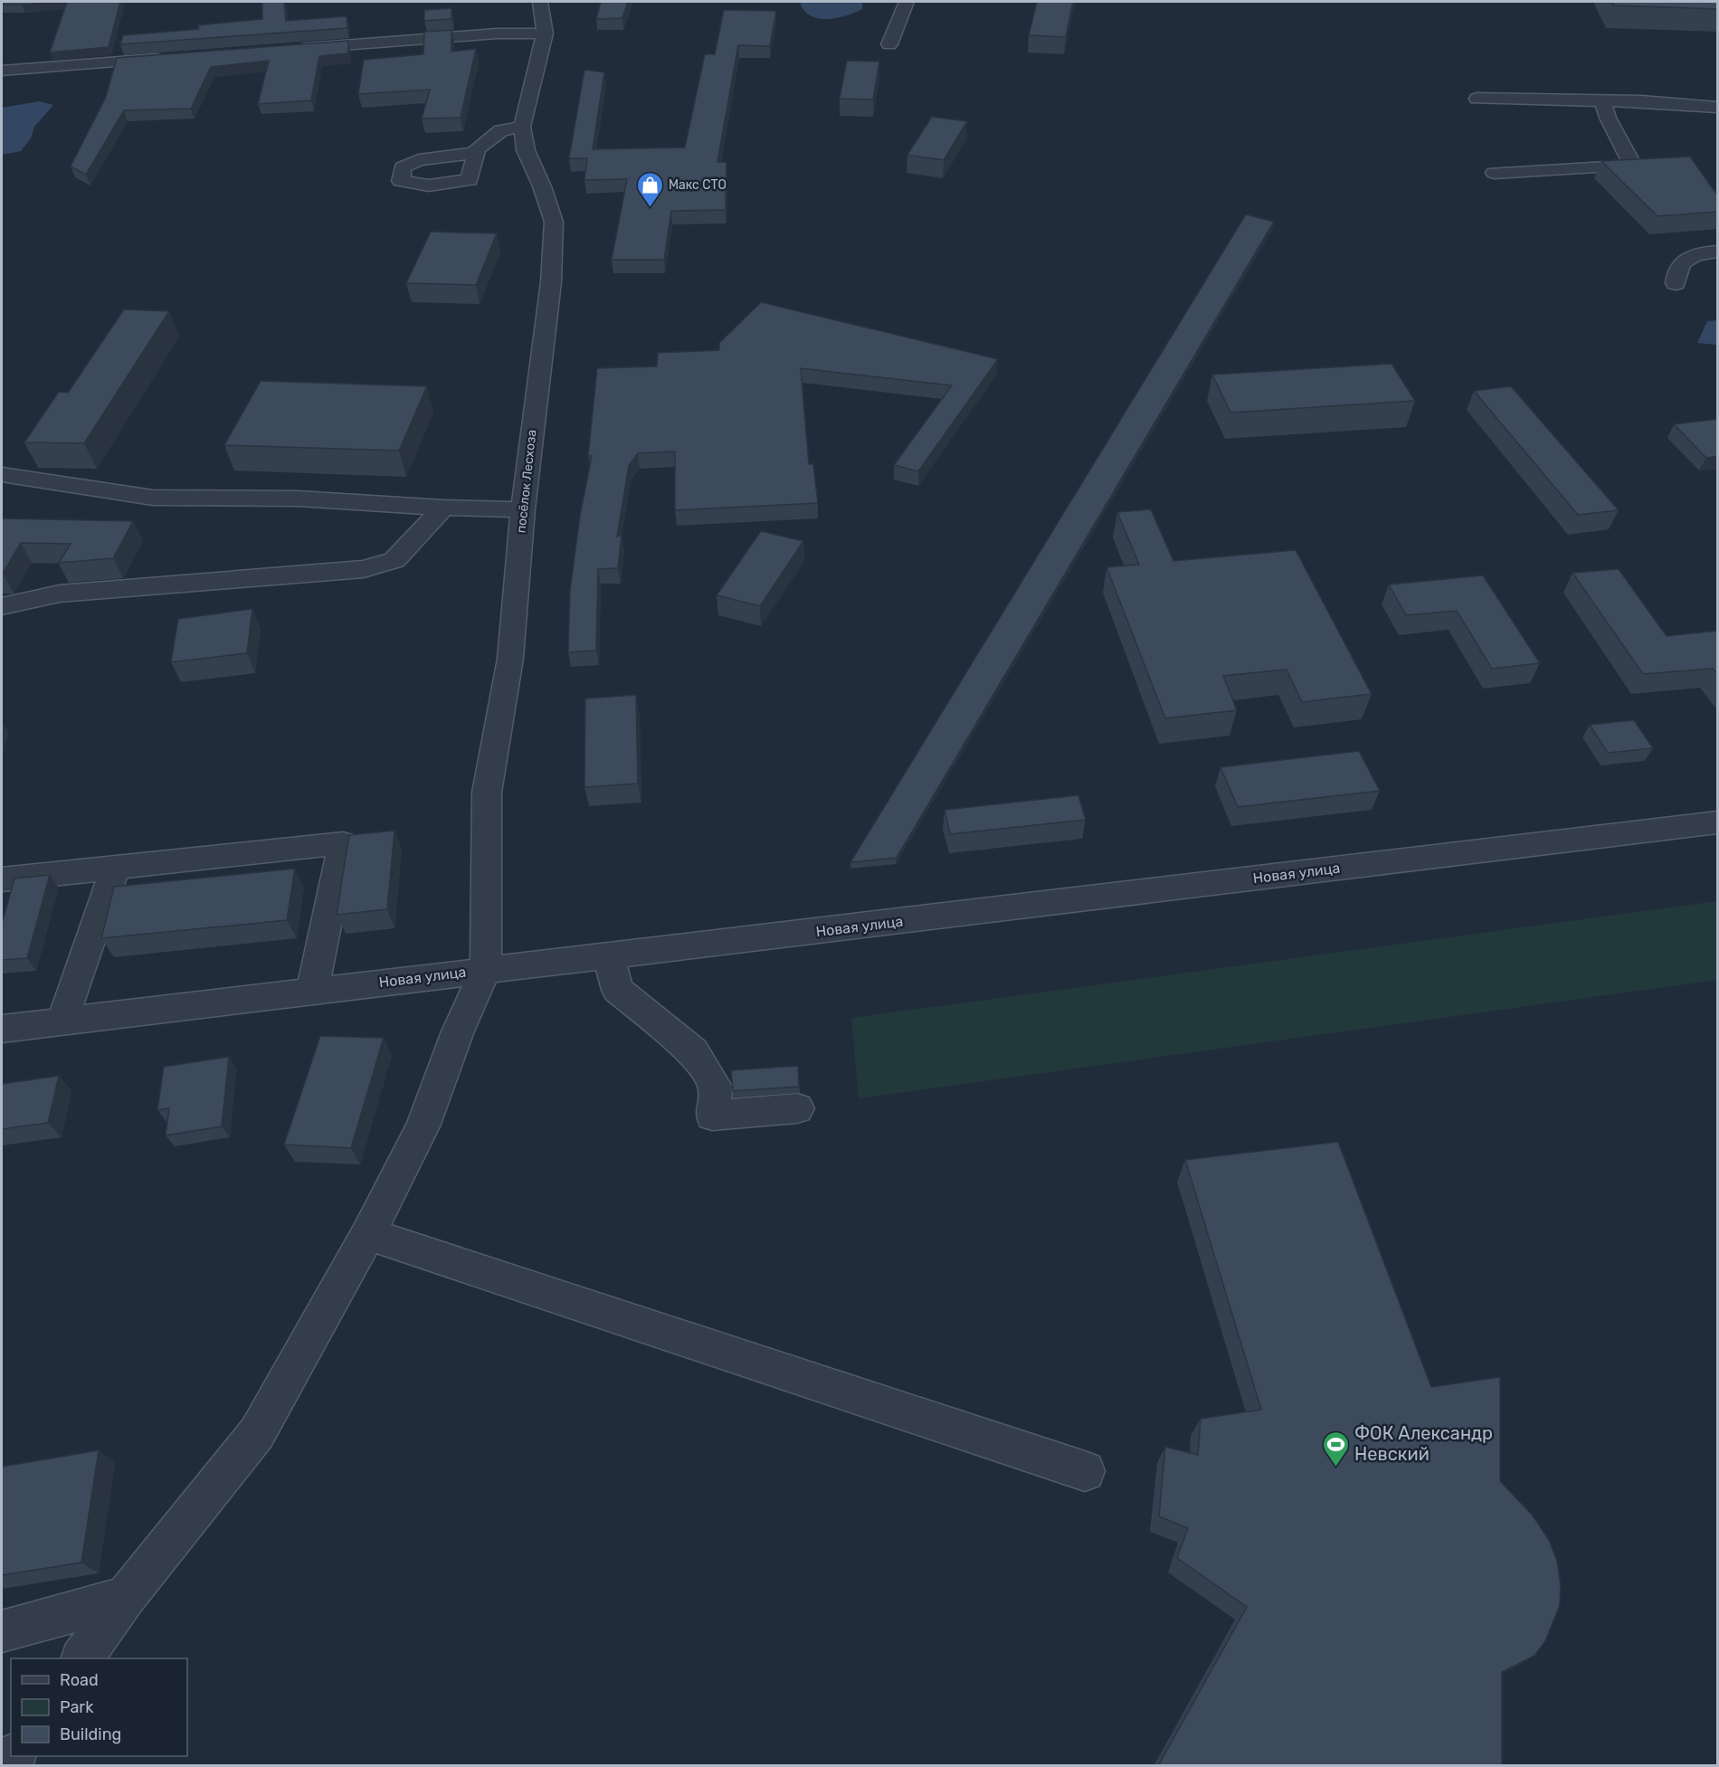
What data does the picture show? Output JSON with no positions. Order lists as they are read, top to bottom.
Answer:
{
  "streets": {
    "street": ["посёлок Лесхоза", "Новая улица"]
  },
  "crossings": [
    ["посёлок Лесхоза", "Новая улица"]
  ],
  "places": {
    "shop": ["Макс СТО"],
    "sports": ["ФОК Александр Невский"]
  },
  "legend": ["Road", "Park", "Building"]
}
